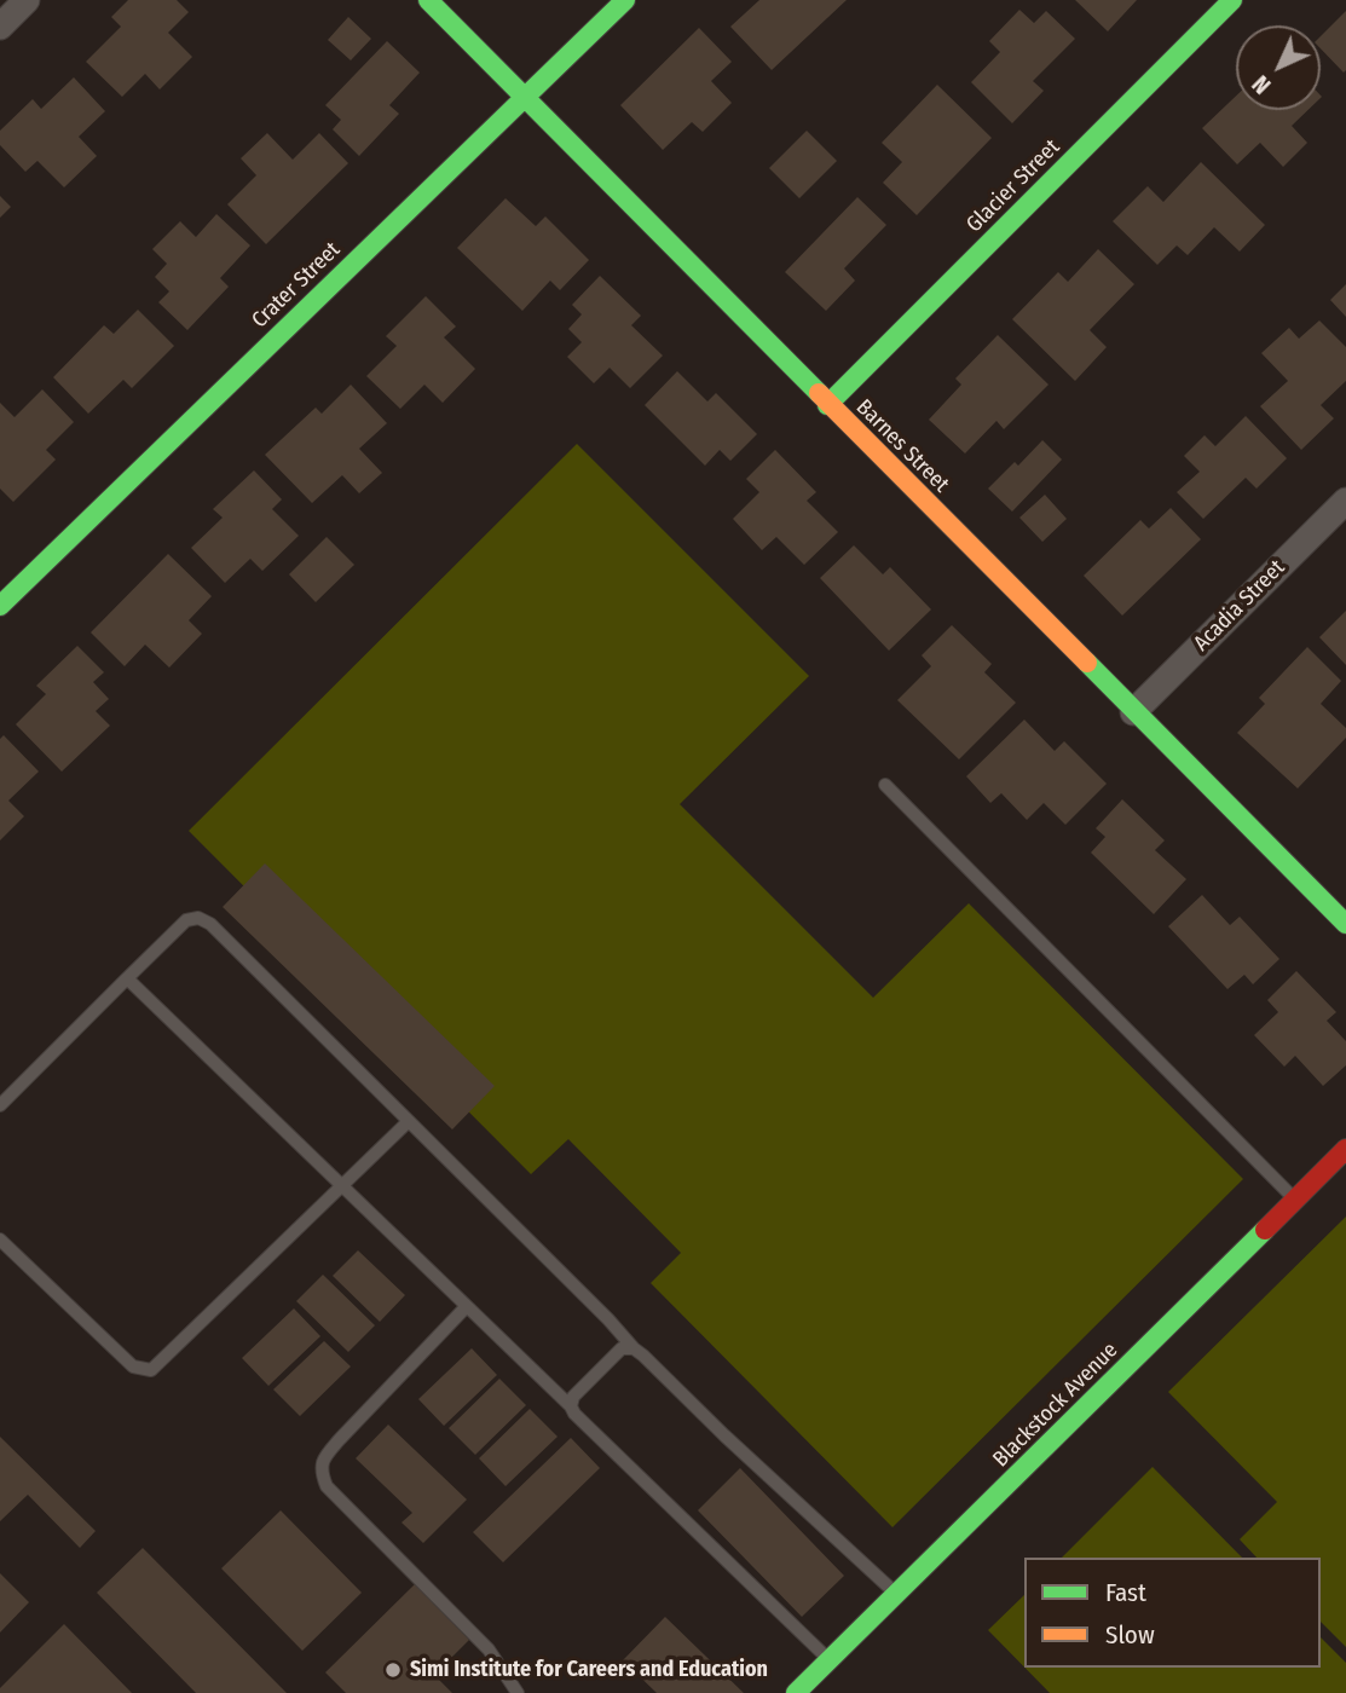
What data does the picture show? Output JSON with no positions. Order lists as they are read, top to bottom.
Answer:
{
  "streets": {
    "street": [
      "Glacier Street",
      "Crater Street",
      "Barnes Street",
      "Acadia Street",
      "Blackstock Avenue"
    ]
  },
  "crossings": [
    ["Glacier Street", "Barnes Street"],
    ["Crater Street", "Barnes Street"],
    ["Barnes Street", "Acadia Street"]
  ],
  "places": ["Simi Institute for Careers and Education"],
  "legend": ["Fast", "Slow"],
  "north": "bottom left"
}
